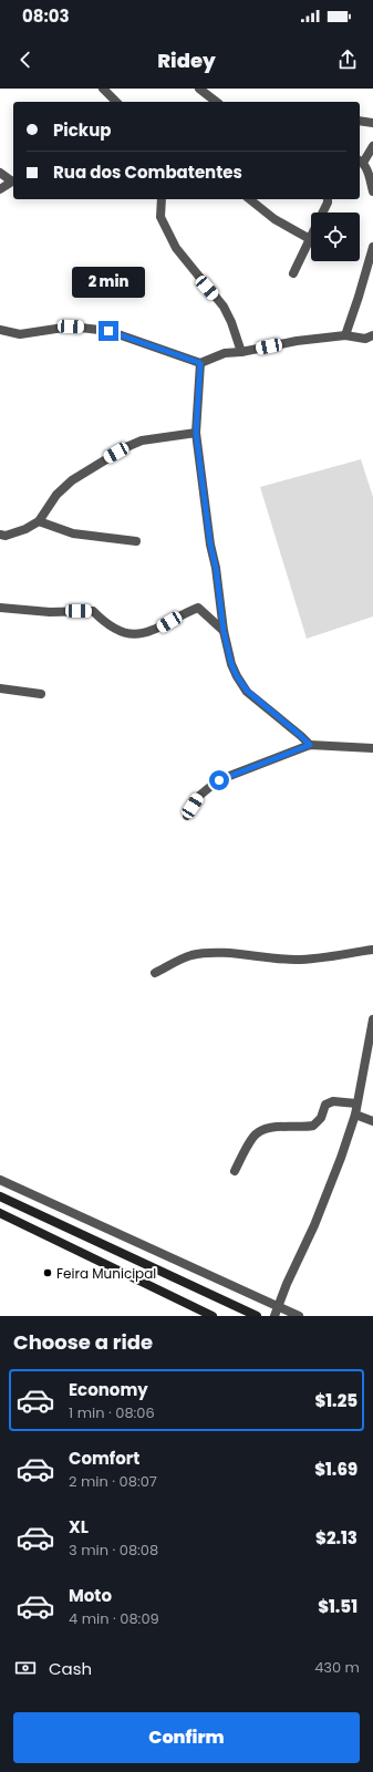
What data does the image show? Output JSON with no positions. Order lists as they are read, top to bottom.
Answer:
{
  "places": ["Feira Municipal"],
  "page": {
    "status": "08:03",
    "header": "Ridey",
    "banner": ["Pickup", "Rua dos Combatentes"],
    "bubble": "2 min",
    "heading": "Choose a ride",
    "list": [
      {
        "name": "Economy",
        "note": "1 min · 08:06",
        "value": "$1.25"
      },
      {
        "name": "Comfort",
        "note": "2 min · 08:07",
        "value": "$1.69"
      },
      {
        "name": "XL",
        "note": "3 min · 08:08",
        "value": "$2.13"
      },
      {
        "name": "Moto",
        "note": "4 min · 08:09",
        "value": "$1.51"
      }
    ],
    "pay": ["Cash", "430 m"],
    "buttons": "Confirm"
  }
}
